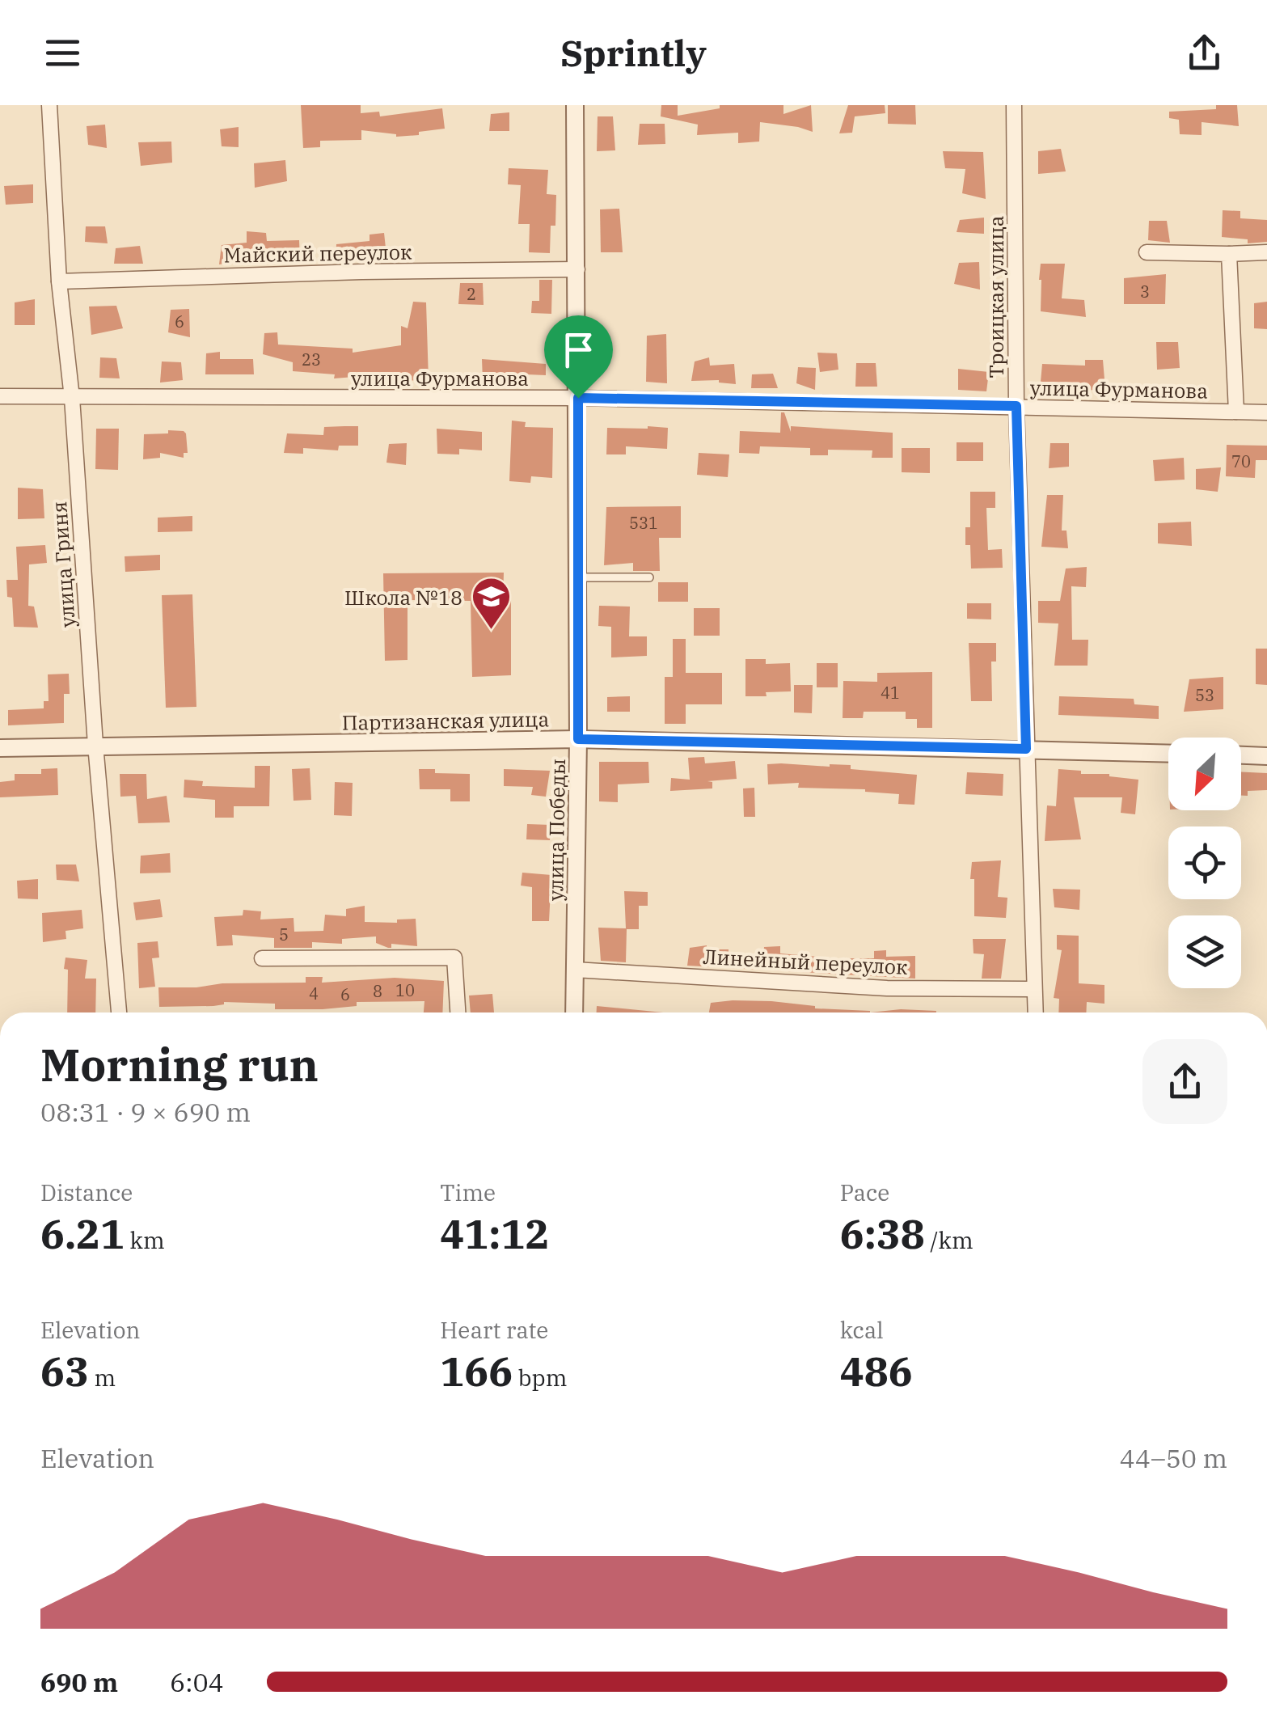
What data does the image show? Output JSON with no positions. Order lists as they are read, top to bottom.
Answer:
{
  "streets": {
    "street": [
      "Майский переулок",
      "Троицкая улица",
      "улица Фурманова",
      "улица Гриня",
      "Партизанская улица",
      "улица Победы",
      "Линейный переулок"
    ]
  },
  "crossings": [
    ["Майский переулок", "улица Гриня"],
    ["Майский переулок", "улица Победы"],
    ["Троицкая улица", "улица Фурманова"],
    ["Троицкая улица", "Партизанская улица"],
    ["Троицкая улица", "Линейный переулок"],
    ["улица Фурманова", "улица Гриня"],
    ["улица Фурманова", "улица Победы"],
    ["улица Гриня", "Партизанская улица"],
    ["Партизанская улица", "улица Победы"],
    ["улица Победы", "Линейный переулок"]
  ],
  "places": {
    "school or university": ["Школа №18"]
  },
  "house_numbers": [
    "3",
    "2",
    "6",
    "23",
    "70",
    "531",
    "41",
    "53",
    "5",
    "10",
    "8",
    "4",
    "6"
  ],
  "north": "bottom left",
  "page": {
    "header": "Sprintly",
    "heading": ["Morning run", "08:31 · 9 × 690 m"],
    "stats": [
      ["Distance", "6.21 km"],
      ["Time", "41:12"],
      ["Pace", "6:38 /km"],
      ["Elevation", "63 m"],
      ["Heart rate", "166 bpm"],
      ["kcal", "486"]
    ],
    "chart": ["Elevation", "44–50 m"],
    "list": [
      {
        "name": "690 m",
        "note": "6:04"
      }
    ]
  }
}
